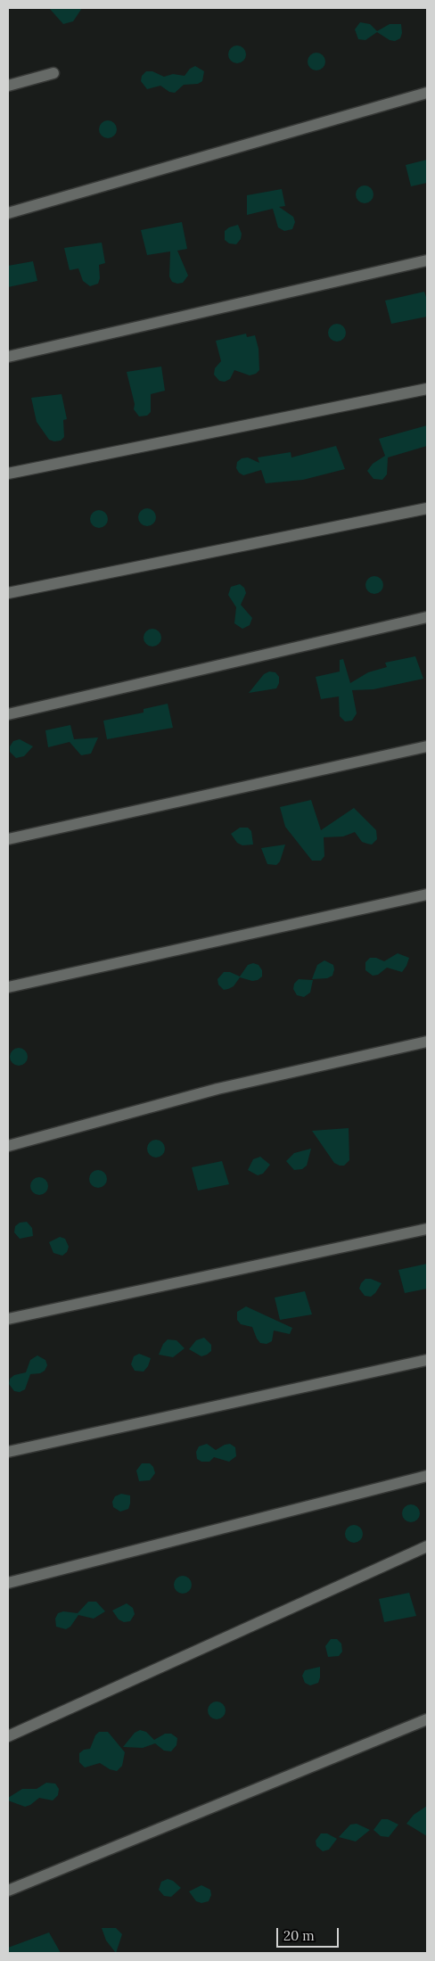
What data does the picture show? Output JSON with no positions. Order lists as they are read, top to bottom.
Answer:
{
  "scale_bar": "20 m"
}
